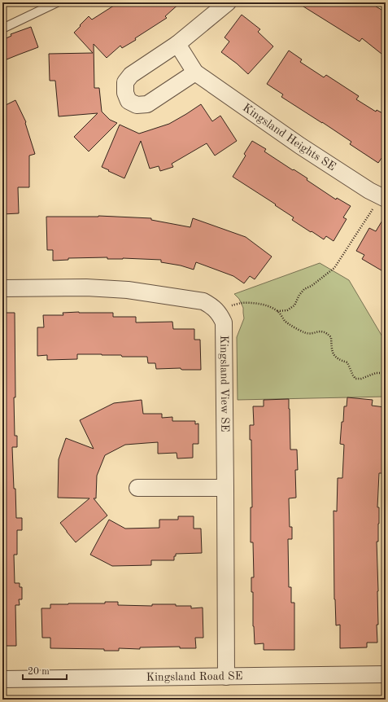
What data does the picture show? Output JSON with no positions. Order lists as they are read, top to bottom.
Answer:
{
  "streets": {
    "street": ["Kingsland Heights SE", "Kingsland View SE", "Kingsland Road SE"]
  },
  "crossings": [
    ["Kingsland View SE", "Kingsland Road SE"]
  ],
  "scale_bar": "20 m"
}
